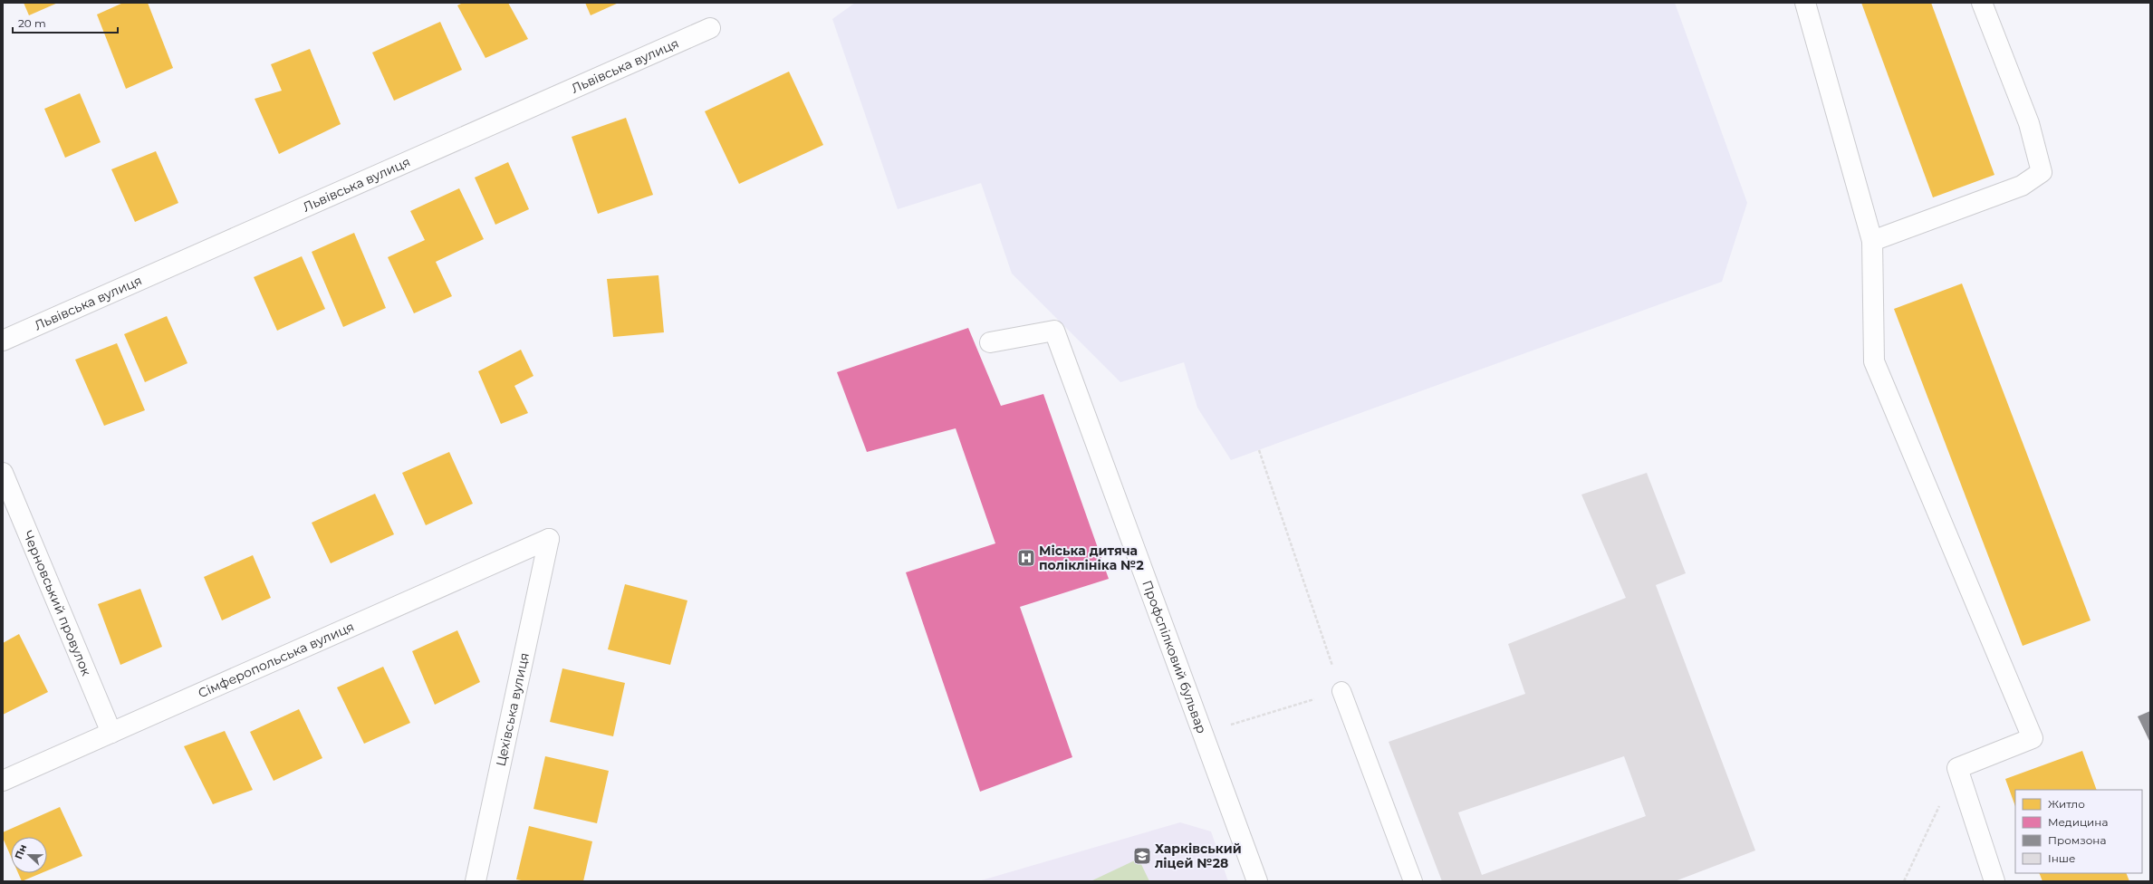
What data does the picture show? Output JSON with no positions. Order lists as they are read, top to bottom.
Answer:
{
  "streets": {
    "street": [
      "Львівська вулиця",
      "Черновський провулок",
      "Профспілковий бульвар",
      "Сімферопольська вулиця",
      "Цехівська вулиця"
    ]
  },
  "crossings": [
    ["Черновський провулок", "Сімферопольська вулиця"],
    ["Сімферопольська вулиця", "Цехівська вулиця"]
  ],
  "places": {
    "hospital": ["Міська дитяча поліклініка №2"],
    "school or university": ["Харківський ліцей №28"]
  },
  "legend": [
    "Житло",
    "Медицина",
    "Промзона",
    "Інше"
  ],
  "scale_bar": "20 m",
  "north": "left"
}
